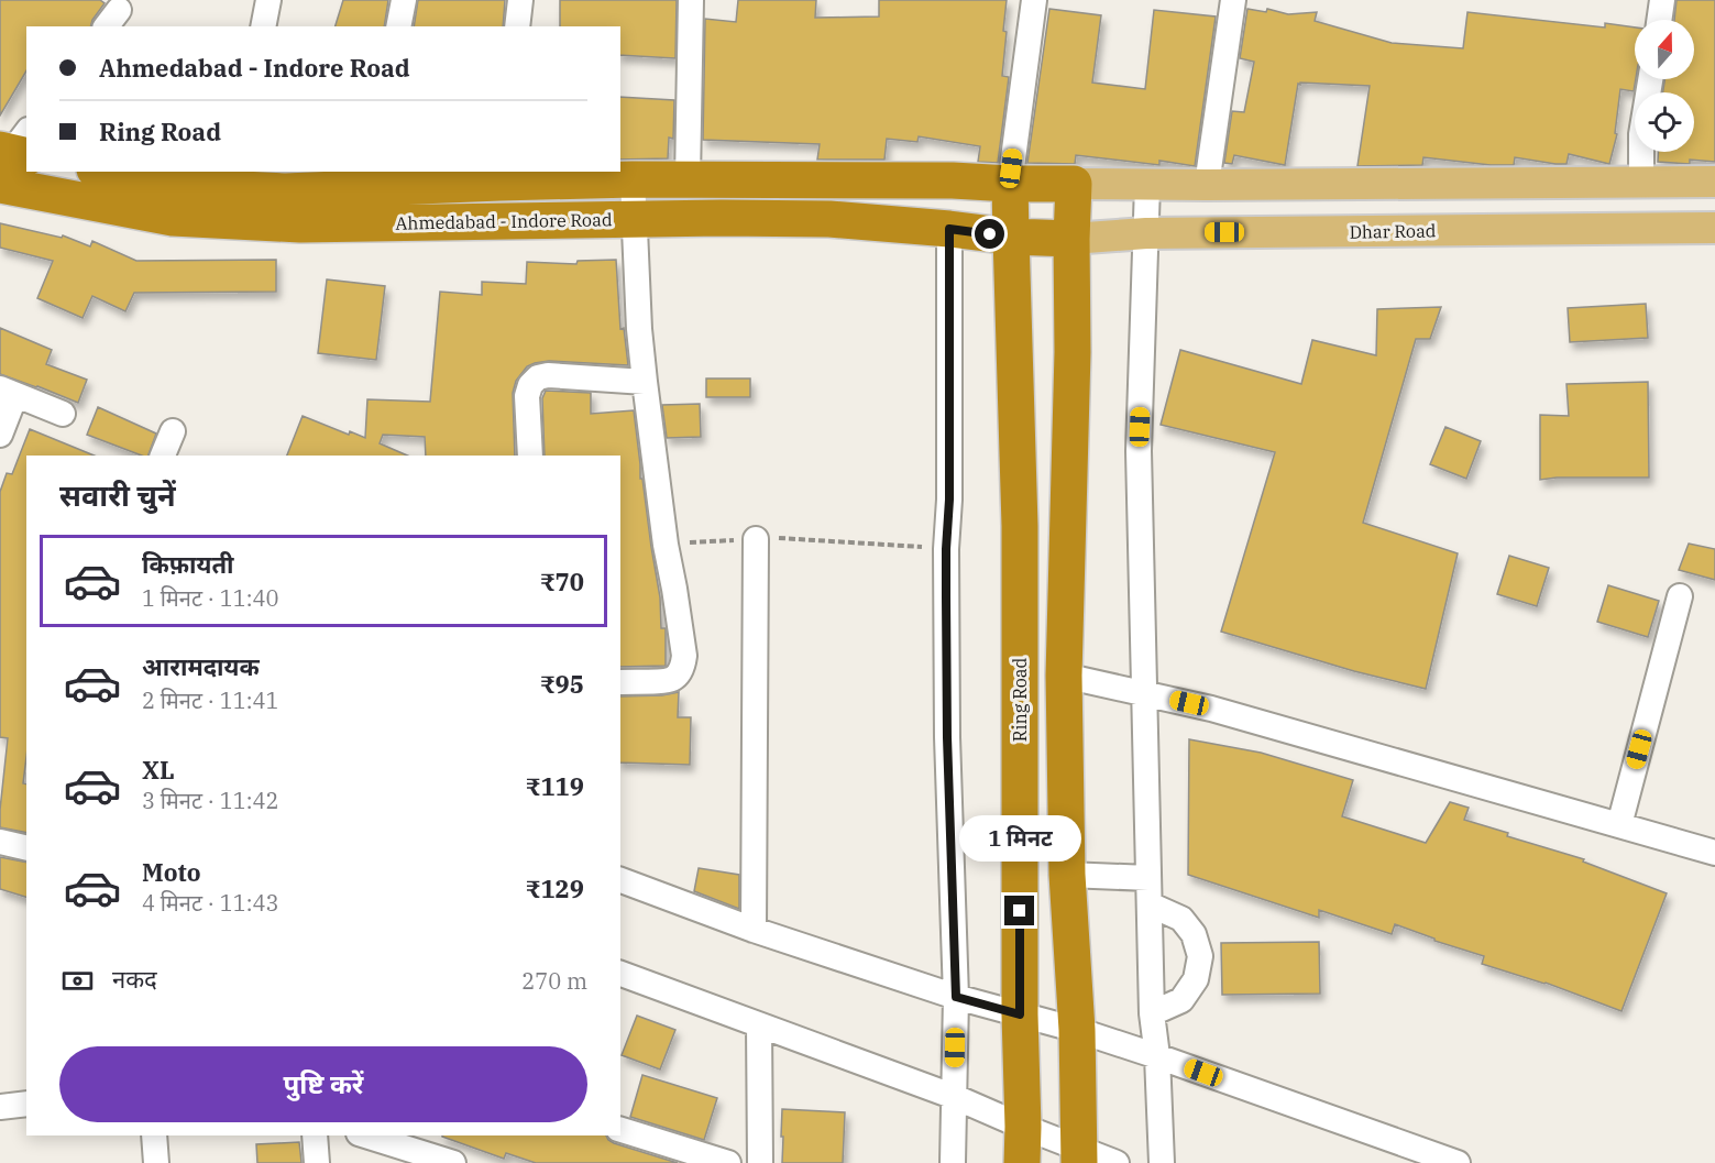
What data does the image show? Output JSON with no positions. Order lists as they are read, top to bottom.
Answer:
{
  "streets": {
    "highway": ["Ahmedabad - Indore Road", "Ring Road"],
    "main road": ["Dhar Road"]
  },
  "crossings": [
    ["Ahmedabad - Indore Road", "Dhar Road"],
    ["Ahmedabad - Indore Road", "Ring Road"]
  ],
  "north": "top",
  "page": {
    "banner": ["Ahmedabad - Indore Road", "Ring Road"],
    "heading": "सवारी चुनें",
    "list": [
      {
        "name": "किफ़ायती",
        "note": "1 मिनट · 11:40",
        "value": "₹70"
      },
      {
        "name": "आरामदायक",
        "note": "2 मिनट · 11:41",
        "value": "₹95"
      },
      {
        "name": "XL",
        "note": "3 मिनट · 11:42",
        "value": "₹119"
      },
      {
        "name": "Moto",
        "note": "4 मिनट · 11:43",
        "value": "₹129"
      }
    ],
    "bubble": "1 मिनट",
    "pay": ["नकद", "270 m"],
    "buttons": "पुष्टि करें"
  }
}
